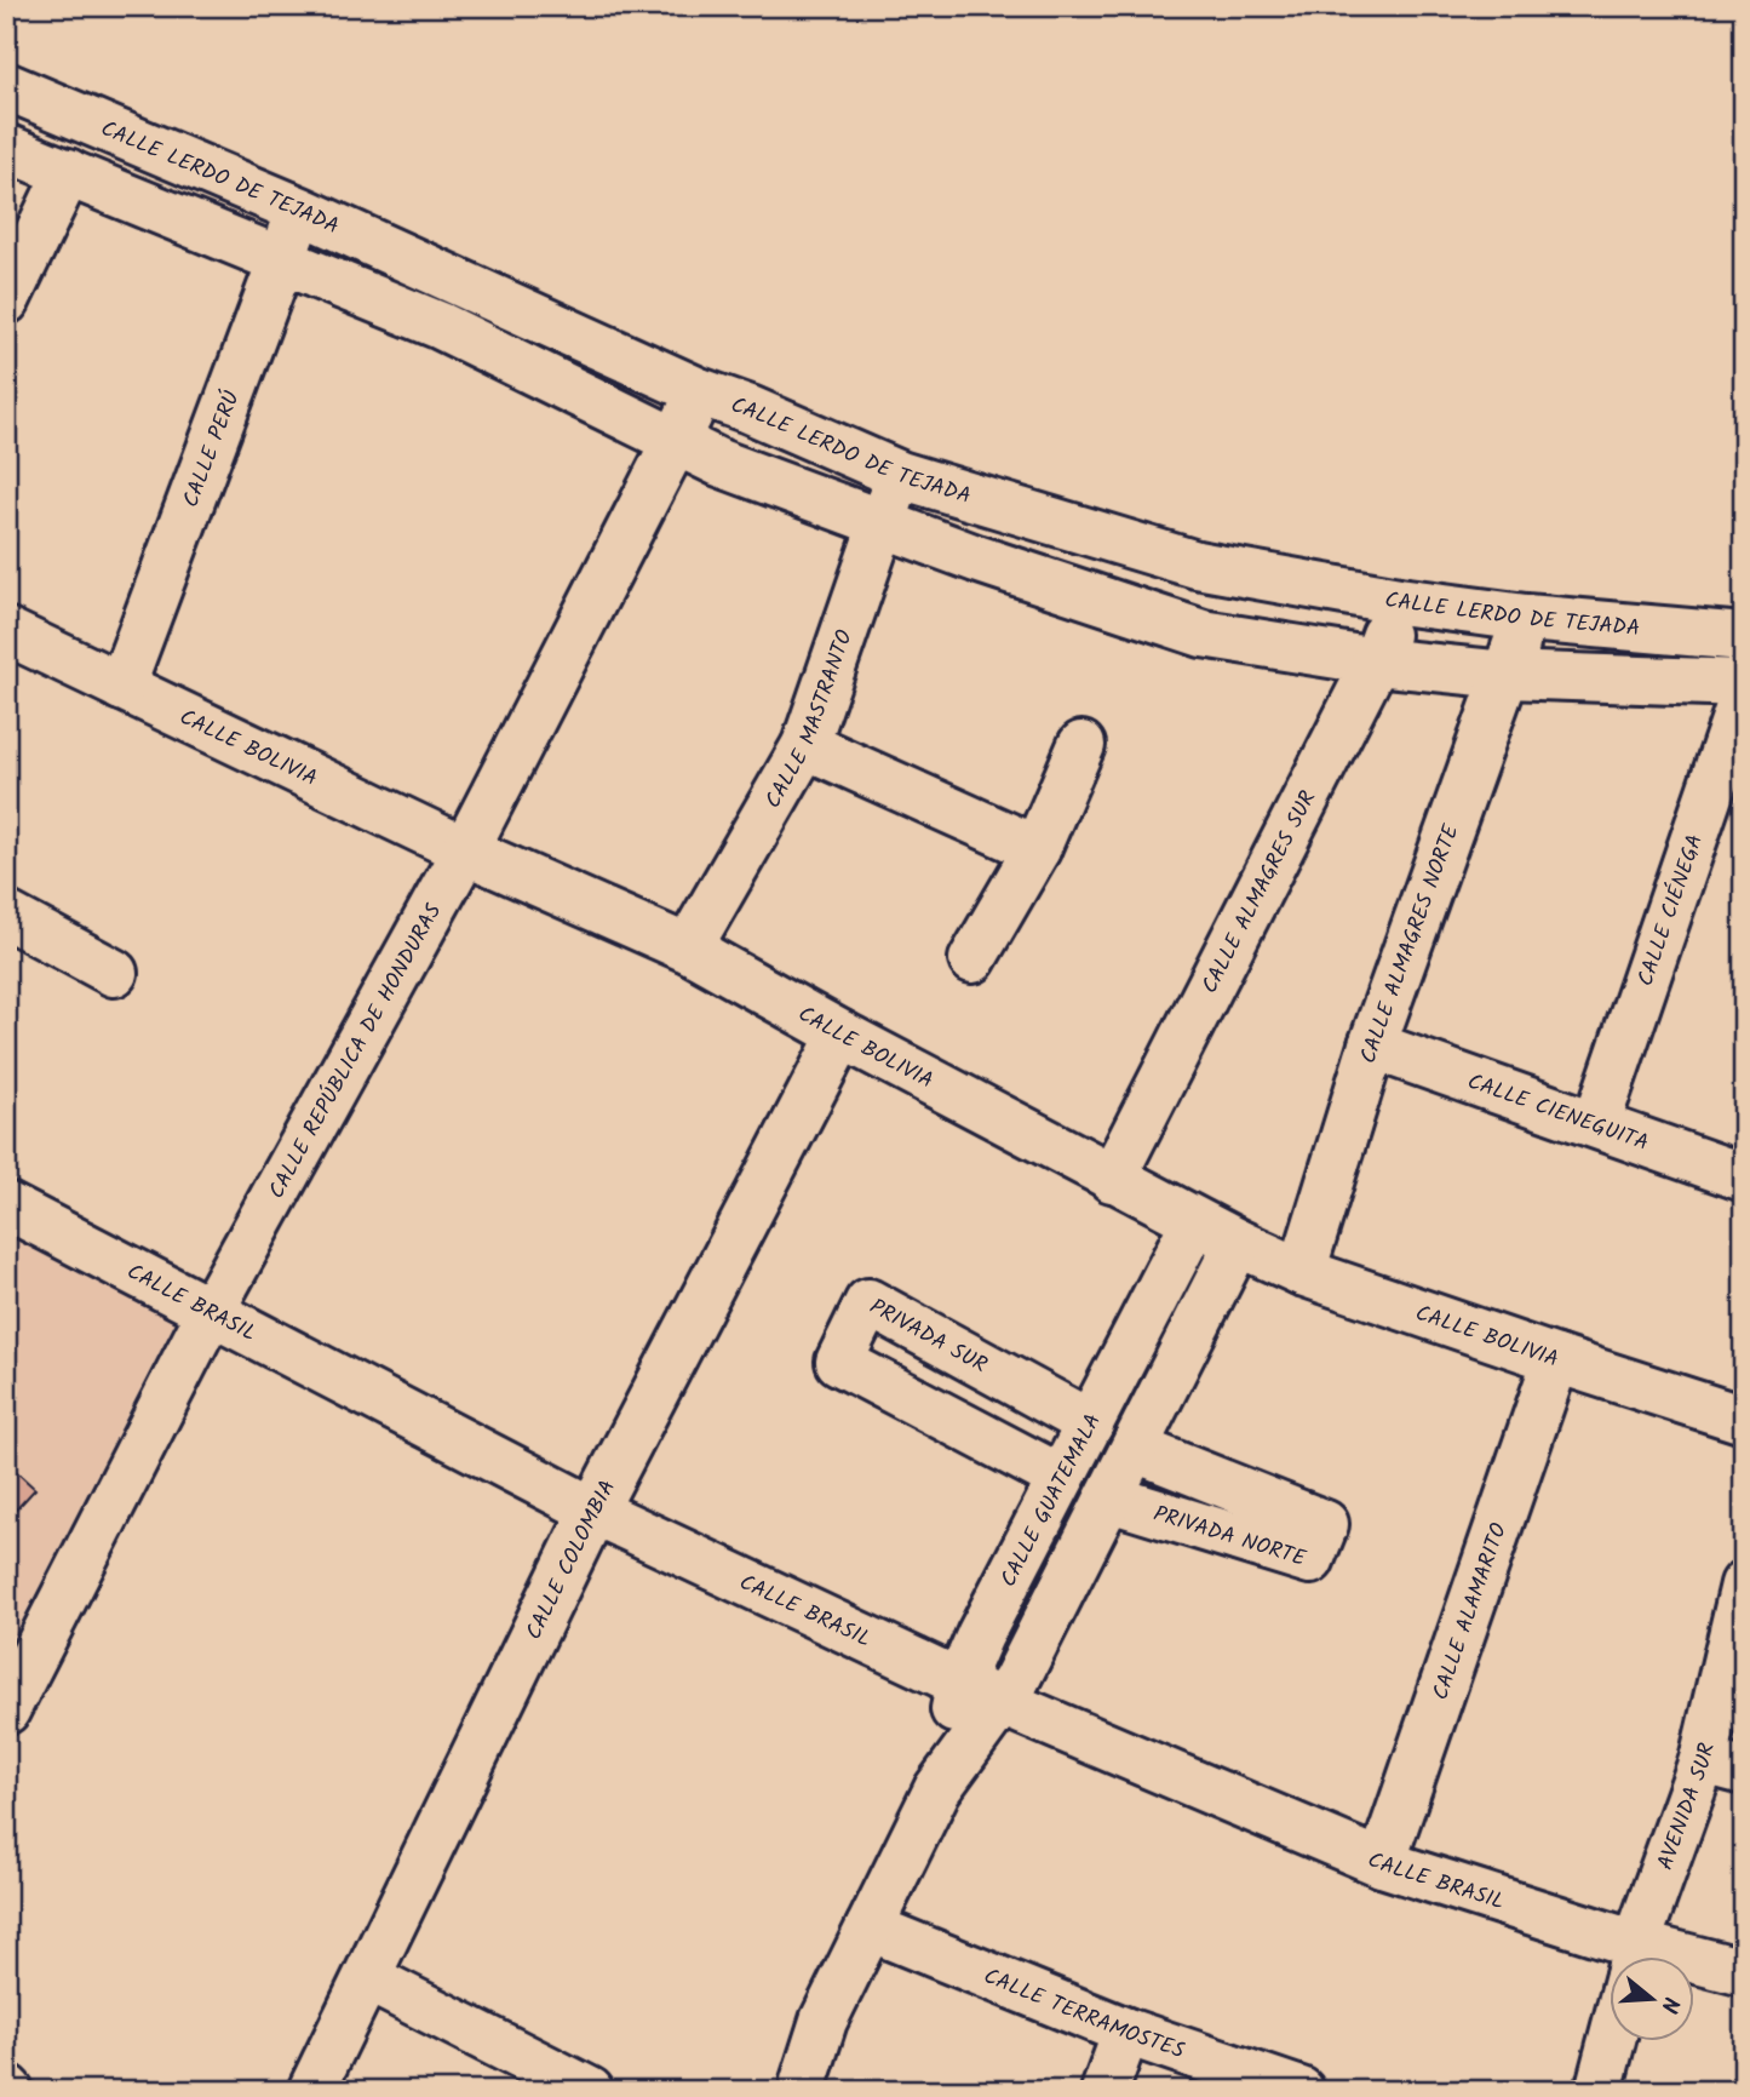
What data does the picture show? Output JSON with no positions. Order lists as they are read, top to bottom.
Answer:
{
  "streets": {
    "street": [
      "CALLE LERDO DE TEJADA",
      "CALLE PERÚ",
      "CALLE MASTRANTO",
      "CALLE BOLIVIA",
      "CALLE ALMAGRES SUR",
      "CALLE CIÉNEGA",
      "CALLE ALMAGRES NORTE",
      "CALLE REPÚBLICA DE HONDURAS",
      "CALLE CIENEGUITA",
      "CALLE BRASIL",
      "PRIVADA SUR",
      "CALLE GUATEMALA",
      "PRIVADA NORTE",
      "CALLE COLOMBIA",
      "CALLE ALAMARITO",
      "AVENIDA SUR",
      "CALLE TERRAMOSTES"
    ]
  },
  "crossings": [
    ["CALLE LERDO DE TEJADA", "CALLE PERÚ"],
    ["CALLE LERDO DE TEJADA", "CALLE MASTRANTO"],
    ["CALLE LERDO DE TEJADA", "CALLE ALMAGRES SUR"],
    ["CALLE LERDO DE TEJADA", "CALLE ALMAGRES NORTE"],
    ["CALLE LERDO DE TEJADA", "CALLE REPÚBLICA DE HONDURAS"],
    ["CALLE PERÚ", "CALLE BOLIVIA"],
    ["CALLE MASTRANTO", "CALLE BOLIVIA"],
    ["CALLE BOLIVIA", "CALLE ALMAGRES SUR"],
    ["CALLE BOLIVIA", "CALLE ALMAGRES NORTE"],
    ["CALLE BOLIVIA", "CALLE REPÚBLICA DE HONDURAS"],
    ["CALLE BOLIVIA", "CALLE GUATEMALA"],
    ["CALLE BOLIVIA", "CALLE COLOMBIA"],
    ["CALLE BOLIVIA", "CALLE ALAMARITO"],
    ["CALLE CIÉNEGA", "CALLE CIENEGUITA"],
    ["CALLE ALMAGRES NORTE", "CALLE CIENEGUITA"],
    ["CALLE REPÚBLICA DE HONDURAS", "CALLE BRASIL"],
    ["CALLE BRASIL", "CALLE GUATEMALA"],
    ["CALLE BRASIL", "CALLE COLOMBIA"],
    ["CALLE BRASIL", "CALLE ALAMARITO"],
    ["PRIVADA SUR", "CALLE GUATEMALA"],
    ["CALLE GUATEMALA", "PRIVADA NORTE"],
    ["CALLE GUATEMALA", "CALLE TERRAMOSTES"]
  ],
  "north": "right"
}
